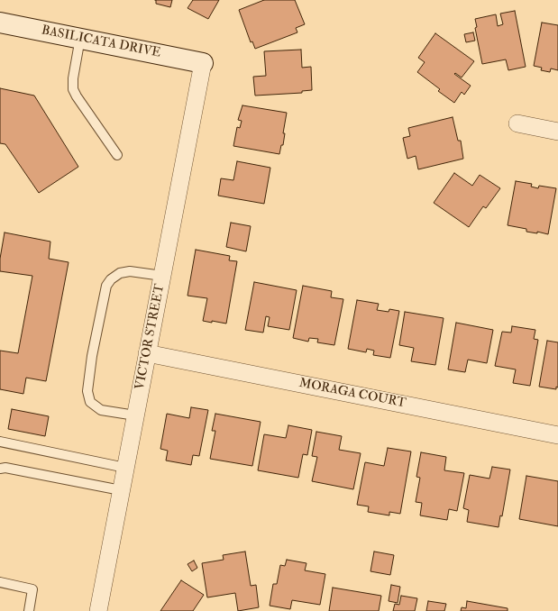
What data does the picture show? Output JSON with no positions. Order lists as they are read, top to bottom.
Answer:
{
  "streets": {
    "street": ["BASILICATA DRIVE", "VICTOR STREET", "MORAGA COURT"]
  },
  "crossings": [
    ["BASILICATA DRIVE", "VICTOR STREET"],
    ["VICTOR STREET", "MORAGA COURT"]
  ]
}
